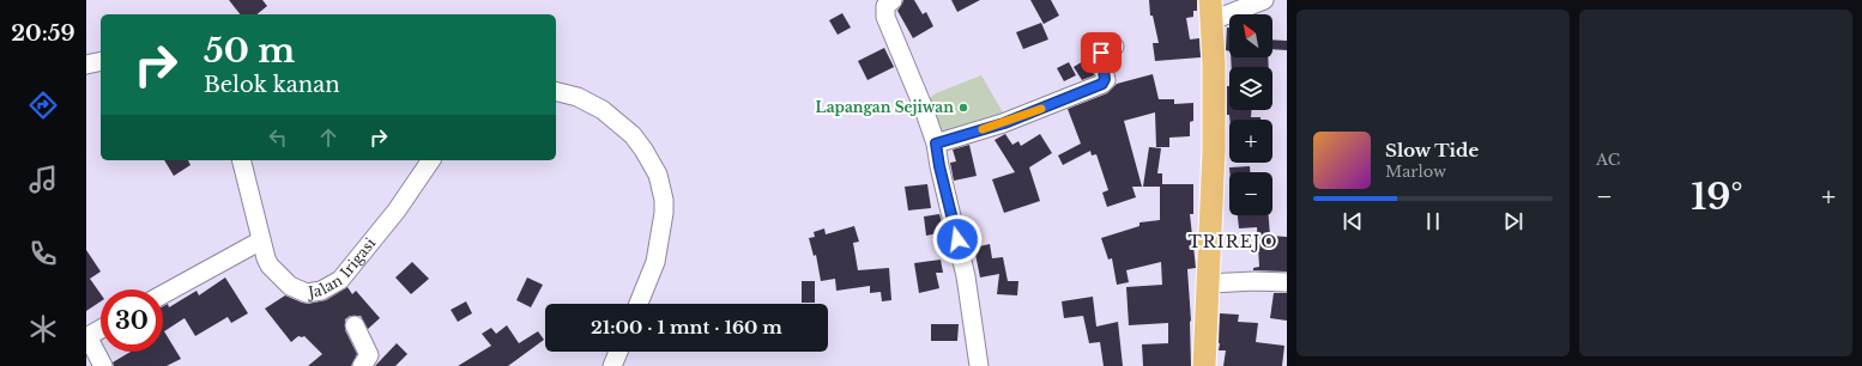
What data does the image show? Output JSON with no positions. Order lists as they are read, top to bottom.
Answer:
{
  "streets": {
    "street": ["Jalan Irigasi"]
  },
  "districts": ["TRIREJO"],
  "places": ["Lapangan Sejiwan"],
  "north": "top left",
  "page": {
    "tabs": "20:59",
    "tile": "AC",
    "map_buttons": ["+", "−"],
    "turn": ["50 m", "Belok kanan"],
    "song": ["Slow Tide", "Marlow"],
    "heat": ["−", "19°", "+"],
    "limit": "30",
    "trip": "21:00 · 1 mnt · 160 m"
  }
}
